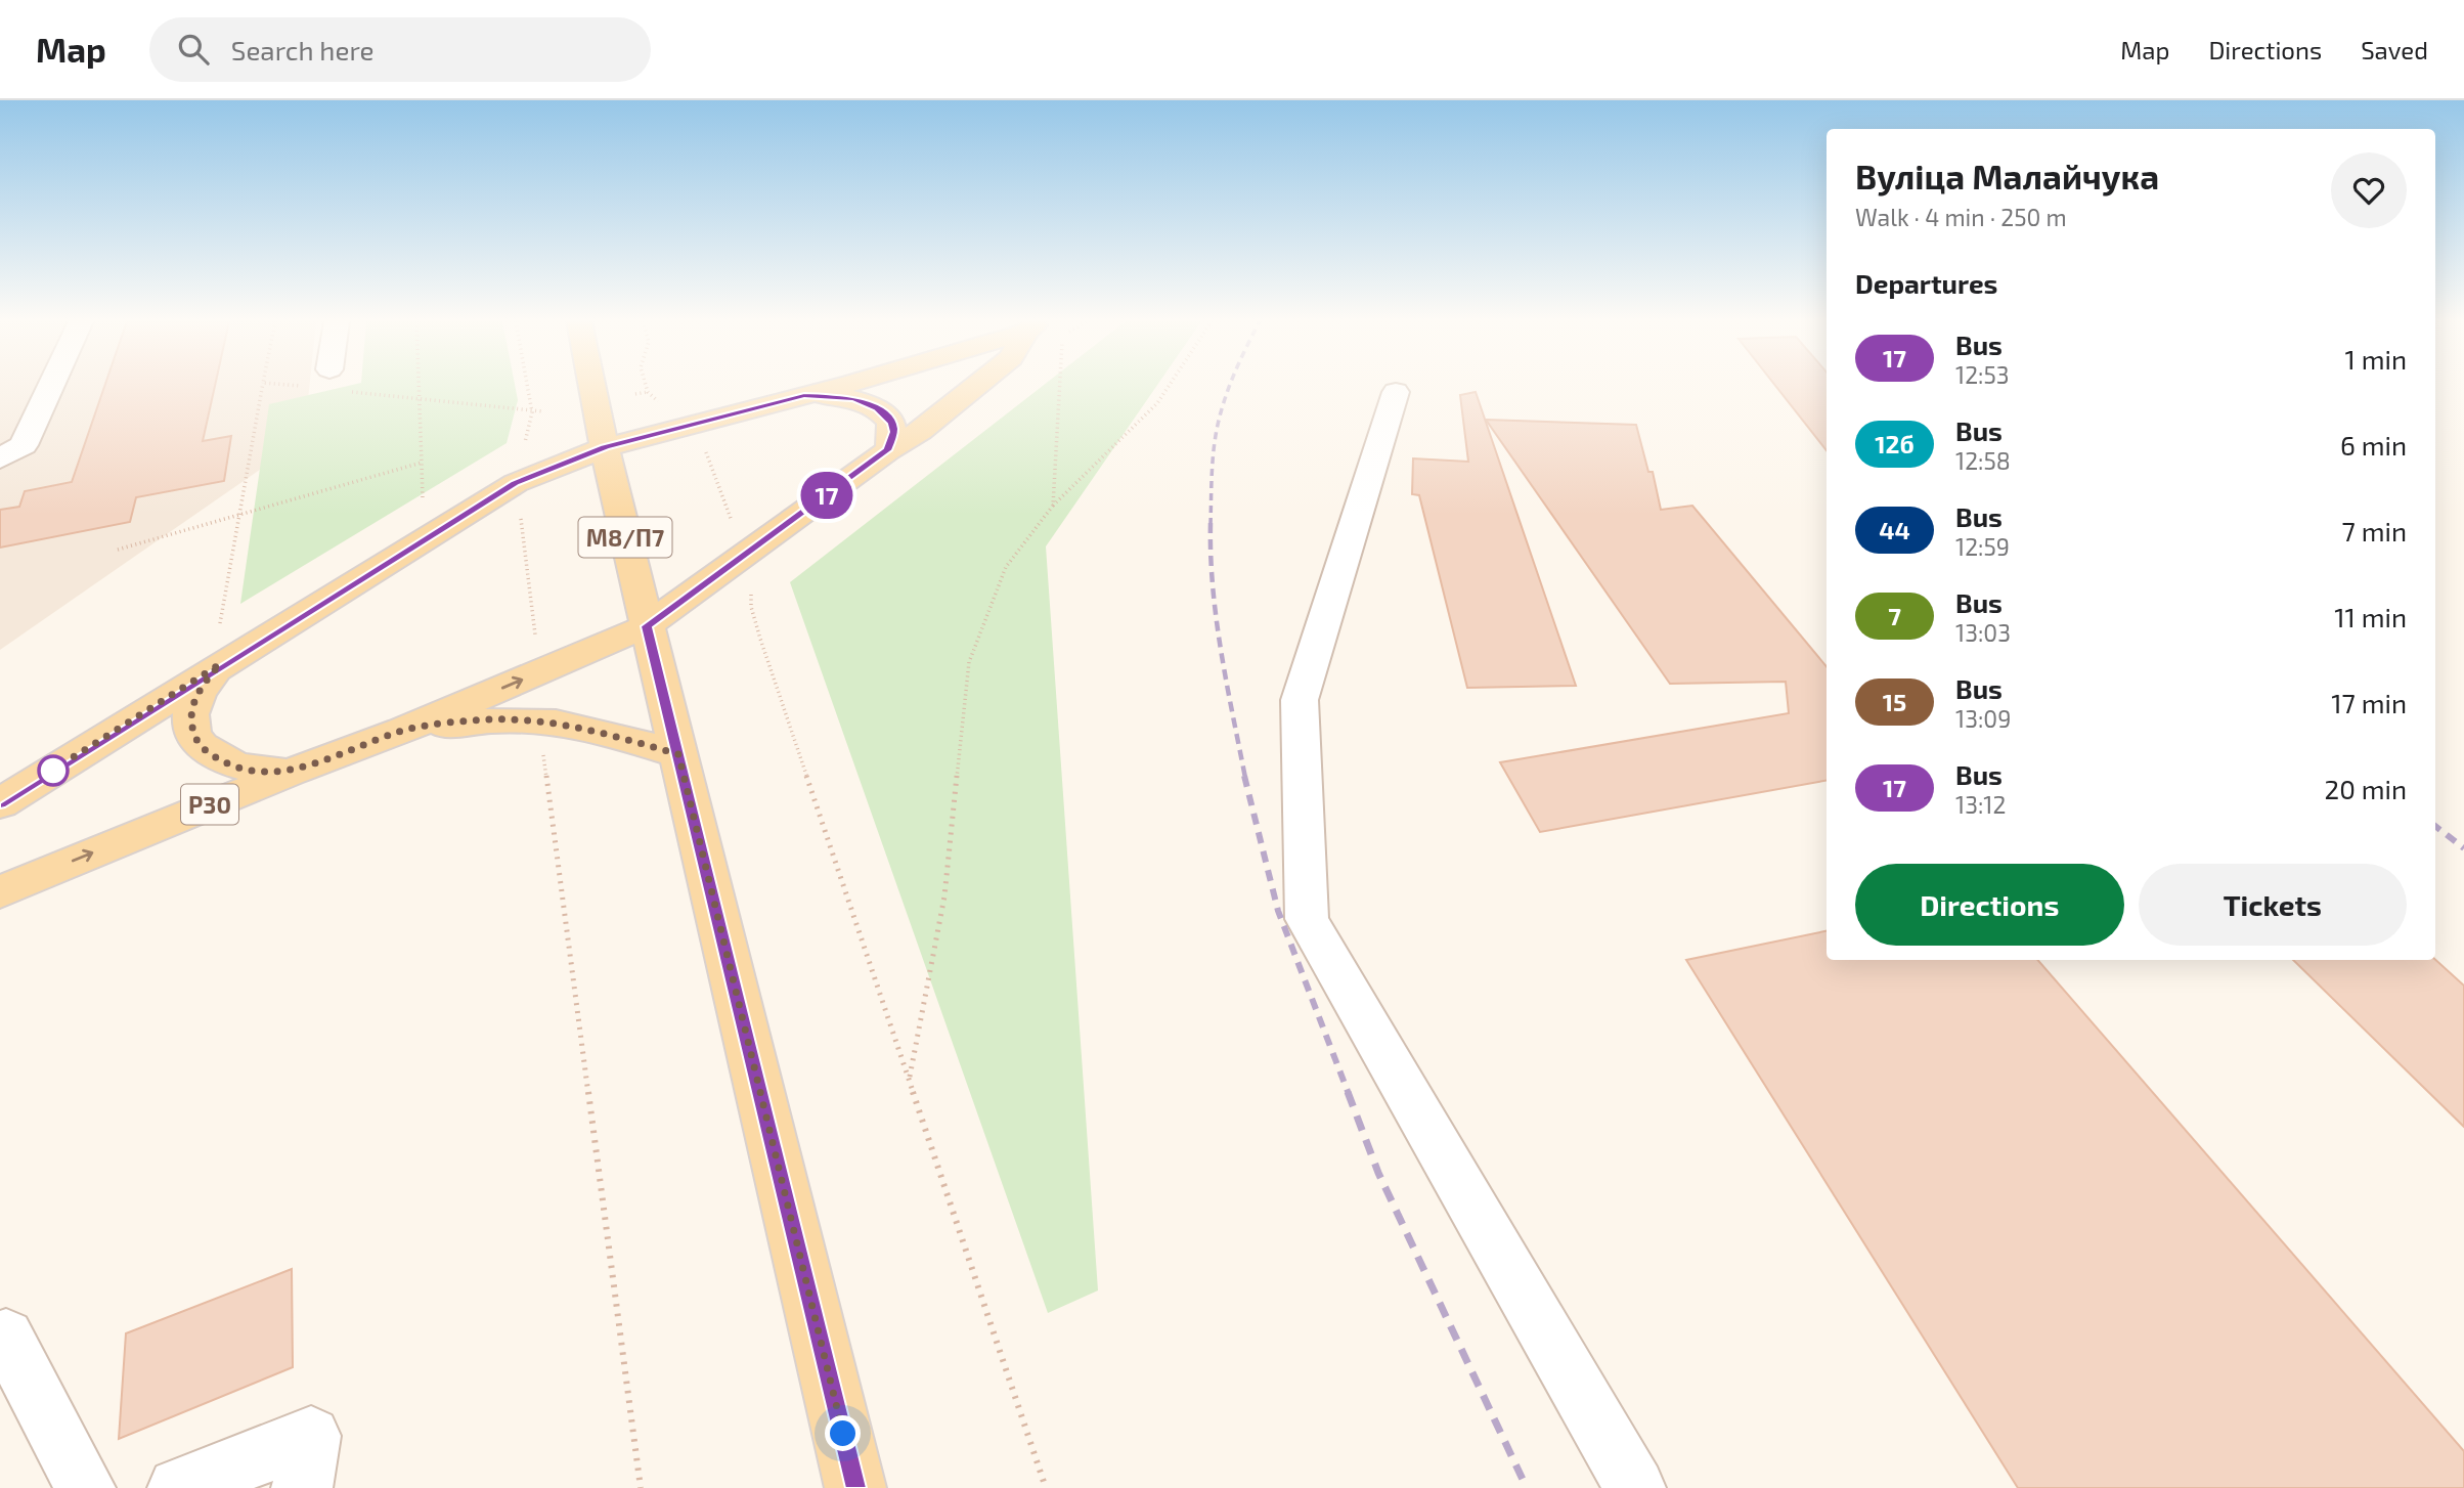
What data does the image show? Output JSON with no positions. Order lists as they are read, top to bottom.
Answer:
{
  "streets": {
    "main road": ["М8/П7", "Р30"]
  },
  "crossings": [
    ["М8/П7", "Р30"]
  ],
  "lines": ["bus line 17"],
  "page": {
    "header": "Map",
    "search": "Search here",
    "nav": ["Map", "Directions", "Saved"],
    "on_map": "17",
    "heading": [
      ["Вуліца Малайчука", "Walk · 4 min · 250 m"],
      "Departures"
    ],
    "list": [
      {
        "mark": "17",
        "name": "Bus",
        "note": "12:53",
        "value": "1 min"
      },
      {
        "mark": "12б",
        "name": "Bus",
        "note": "12:58",
        "value": "6 min"
      },
      {
        "mark": "44",
        "name": "Bus",
        "note": "12:59",
        "value": "7 min"
      },
      {
        "mark": "7",
        "name": "Bus",
        "note": "13:03",
        "value": "11 min"
      },
      {
        "mark": "15",
        "name": "Bus",
        "note": "13:09",
        "value": "17 min"
      },
      {
        "mark": "17",
        "name": "Bus",
        "note": "13:12",
        "value": "20 min"
      }
    ],
    "buttons": ["Directions", "Tickets"]
  }
}
